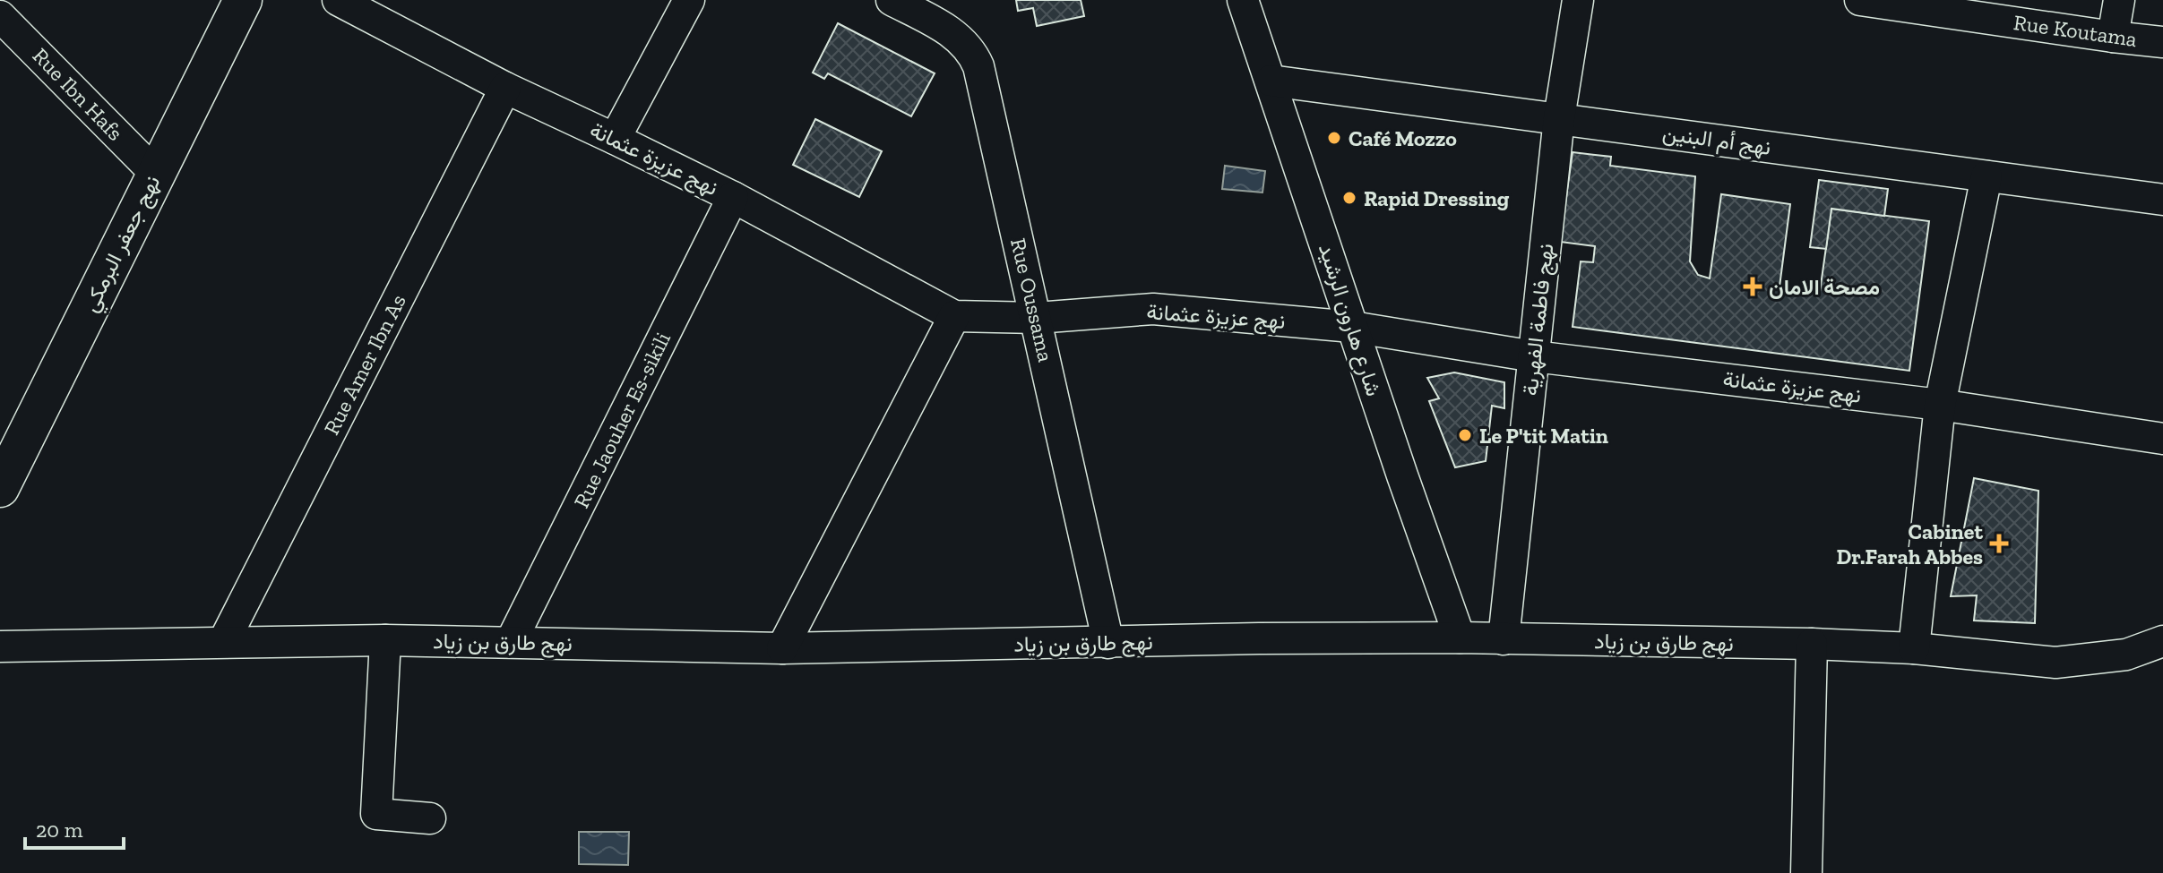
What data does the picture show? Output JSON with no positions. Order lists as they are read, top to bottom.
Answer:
{
  "streets": {
    "street": [
      "Rue Koutama",
      "Rue Ibn Hafs",
      "نهج أم البنين",
      "نهج عزيزة عثمانة",
      "نهج جعفر البرمكي",
      "Rue Oussama",
      "شارع هارون الرشيد",
      "نهج فاطمة الفهرية",
      "Rue Amer Ibn As",
      "Rue Jaouher Es-sikili",
      "نهج طارق بن زياد"
    ]
  },
  "crossings": [
    ["Rue Ibn Hafs", "نهج جعفر البرمكي"],
    ["نهج أم البنين", "شارع هارون الرشيد"],
    ["نهج أم البنين", "نهج فاطمة الفهرية"],
    ["نهج عزيزة عثمانة", "Rue Oussama"],
    ["نهج عزيزة عثمانة", "شارع هارون الرشيد"],
    ["نهج عزيزة عثمانة", "نهج فاطمة الفهرية"],
    ["نهج عزيزة عثمانة", "Rue Amer Ibn As"],
    ["نهج عزيزة عثمانة", "Rue Jaouher Es-sikili"],
    ["Rue Oussama", "نهج طارق بن زياد"],
    ["شارع هارون الرشيد", "نهج طارق بن زياد"],
    ["نهج فاطمة الفهرية", "نهج طارق بن زياد"],
    ["Rue Amer Ibn As", "نهج طارق بن زياد"],
    ["Rue Jaouher Es-sikili", "نهج طارق بن زياد"]
  ],
  "places": {
    "other": ["Café Mozzo", "Rapid Dressing", "Le P'tit Matin"],
    "health": ["مصحة الامان", "Cabinet Dr.Farah Abbes"]
  },
  "scale_bar": "20 m"
}
